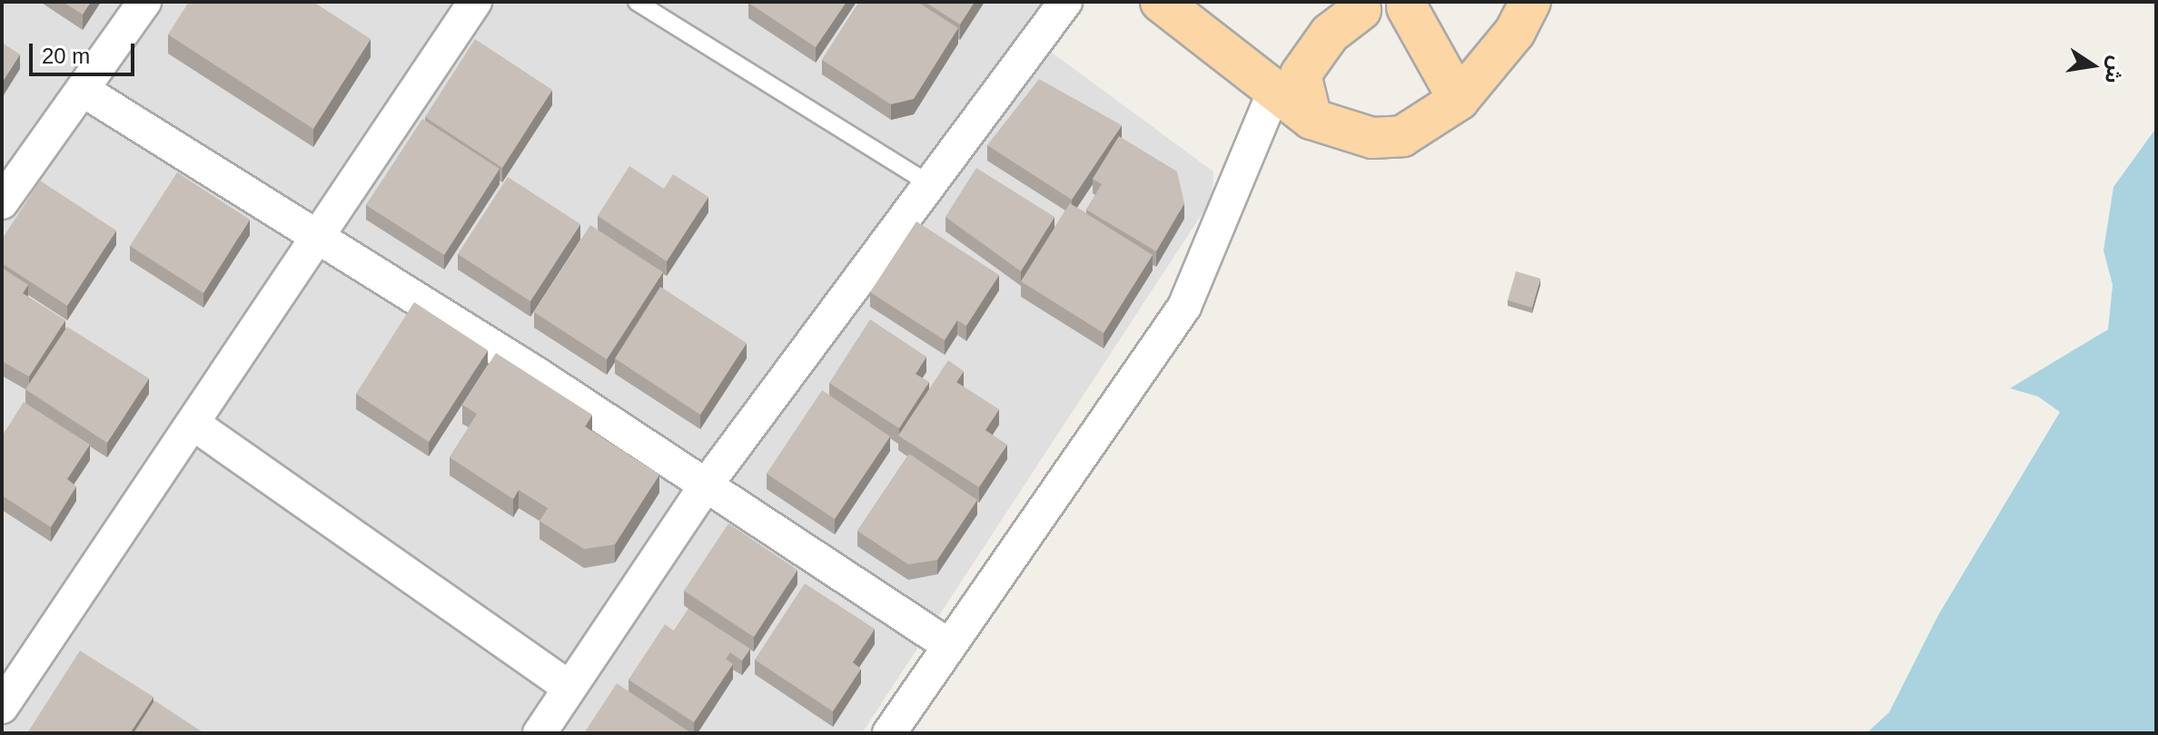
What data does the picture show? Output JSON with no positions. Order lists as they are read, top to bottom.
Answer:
{
  "scale_bar": "20 m",
  "north": "right"
}
